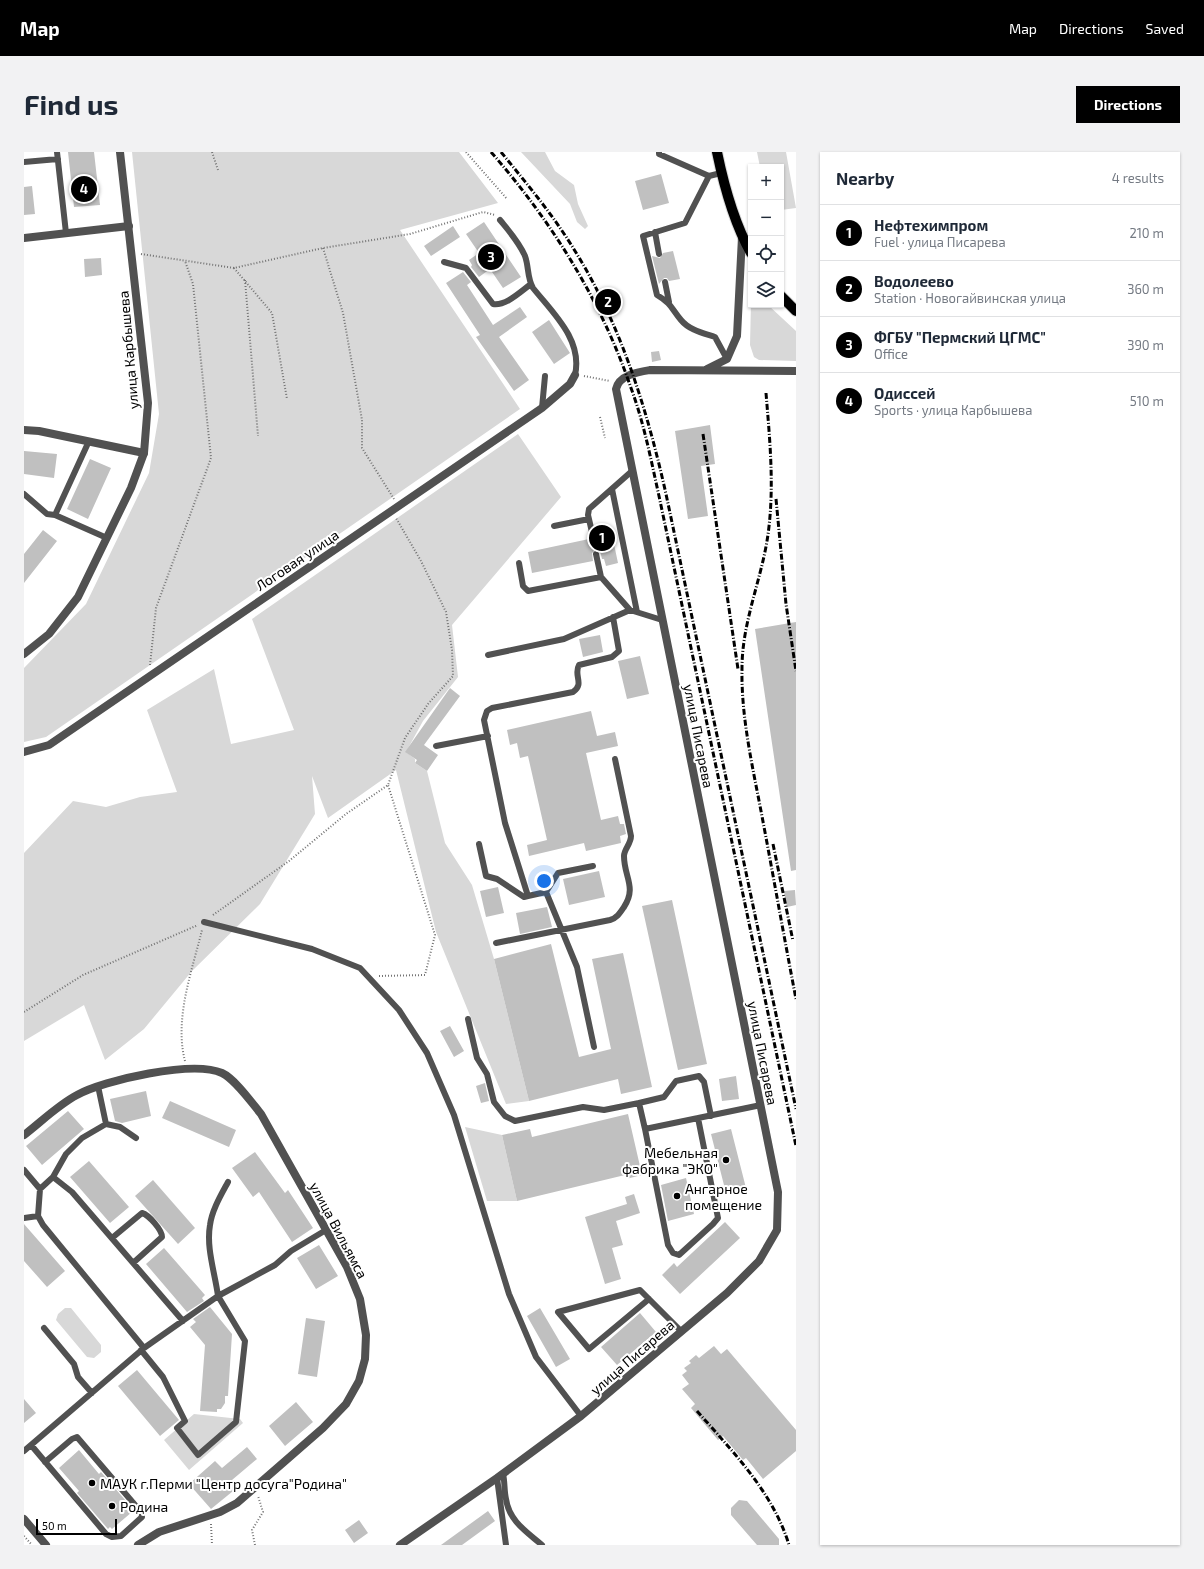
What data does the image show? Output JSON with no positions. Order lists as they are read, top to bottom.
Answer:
{
  "streets": {
    "street": [
      "улица Карбышева",
      "Логовая улица",
      "улица Писарева",
      "улица Вильямса"
    ]
  },
  "places": [
    "Мебельная фабрика \"ЭКО\"",
    "Ангарное помещение",
    "МАУК г.Перми \"Центр досуга\"Родина\"",
    "Родина"
  ],
  "scale_bar": "50 m",
  "page": {
    "header": "Map",
    "nav": ["Map", "Directions", "Saved"],
    "buttons": "Directions",
    "title": "Find us",
    "heading": ["Nearby", "4 results"],
    "map_buttons": ["+", "−"],
    "pins": [
      "4",
      "3",
      "2",
      "1"
    ],
    "list": [
      {
        "mark": "1",
        "name": "Нефтехимпром",
        "note": "Fuel · улица Писарева",
        "value": "210 m"
      },
      {
        "mark": "2",
        "name": "Водолеево",
        "note": "Station · Новогайвинская улица",
        "value": "360 m"
      },
      {
        "mark": "3",
        "name": "ФГБУ \"Пермский ЦГМС\"",
        "note": "Office",
        "value": "390 m"
      },
      {
        "mark": "4",
        "name": "Одиссей",
        "note": "Sports · улица Карбышева",
        "value": "510 m"
      }
    ],
    "scale": "50 m"
  }
}
